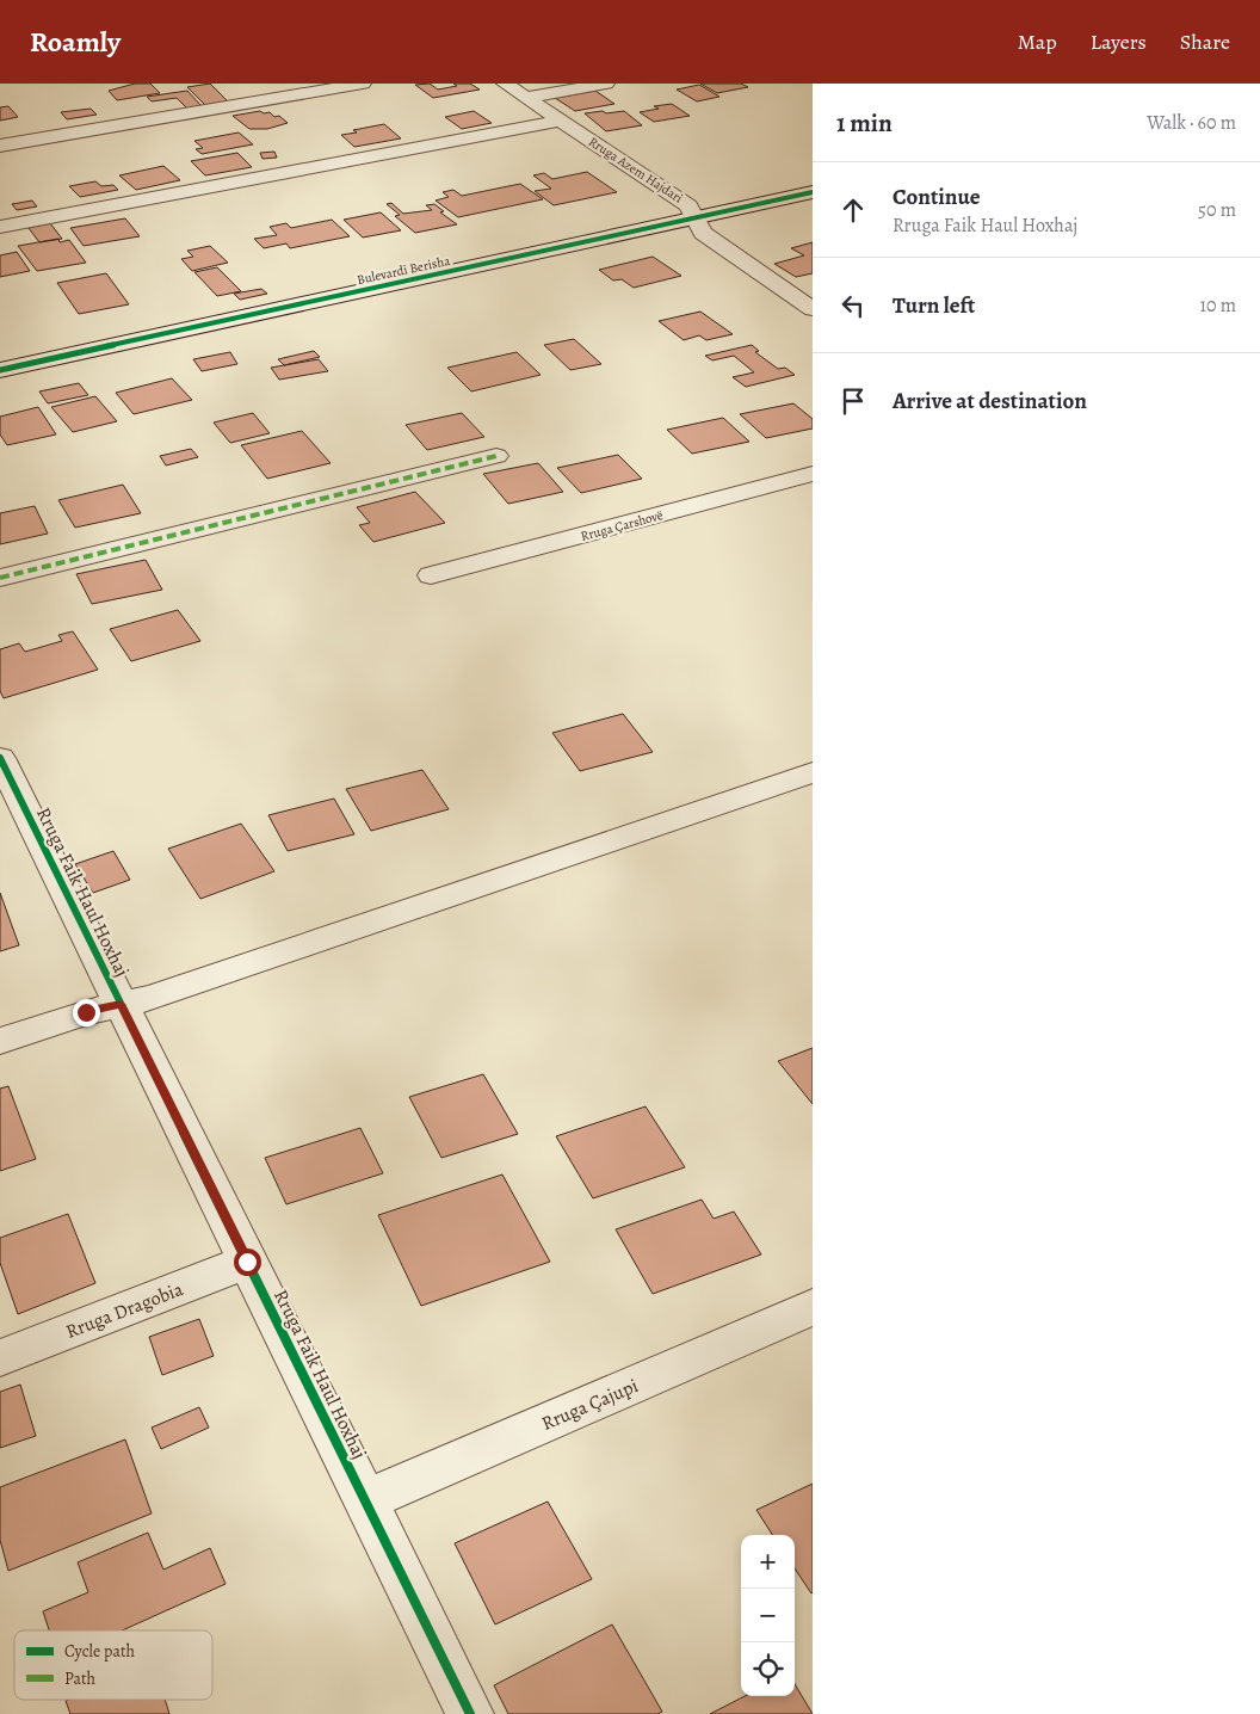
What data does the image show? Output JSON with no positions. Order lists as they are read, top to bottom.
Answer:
{
  "streets": {
    "street": [
      "Rruga Azem Hajdari",
      "Bulevardi Berisha",
      "Rruga Çarshovë",
      "Rruga Faik Haul Hoxhaj",
      "Rruga Dragobia",
      "Rruga Çajupi"
    ]
  },
  "crossings": [
    ["Rruga Azem Hajdari", "Bulevardi Berisha"],
    ["Rruga Faik Haul Hoxhaj", "Rruga Dragobia"],
    ["Rruga Faik Haul Hoxhaj", "Rruga Çajupi"]
  ],
  "legend": ["Cycle path", "Path"],
  "page": {
    "header": "Roamly",
    "nav": ["Map", "Layers", "Share"],
    "heading": ["1 min", "Walk · 60 m"],
    "list": [
      ["Continue", "Rruga Faik Haul Hoxhaj", "50 m"],
      ["Turn left", "10 m"],
      "Arrive at destination"
    ],
    "map_buttons": ["+", "−"]
  }
}
